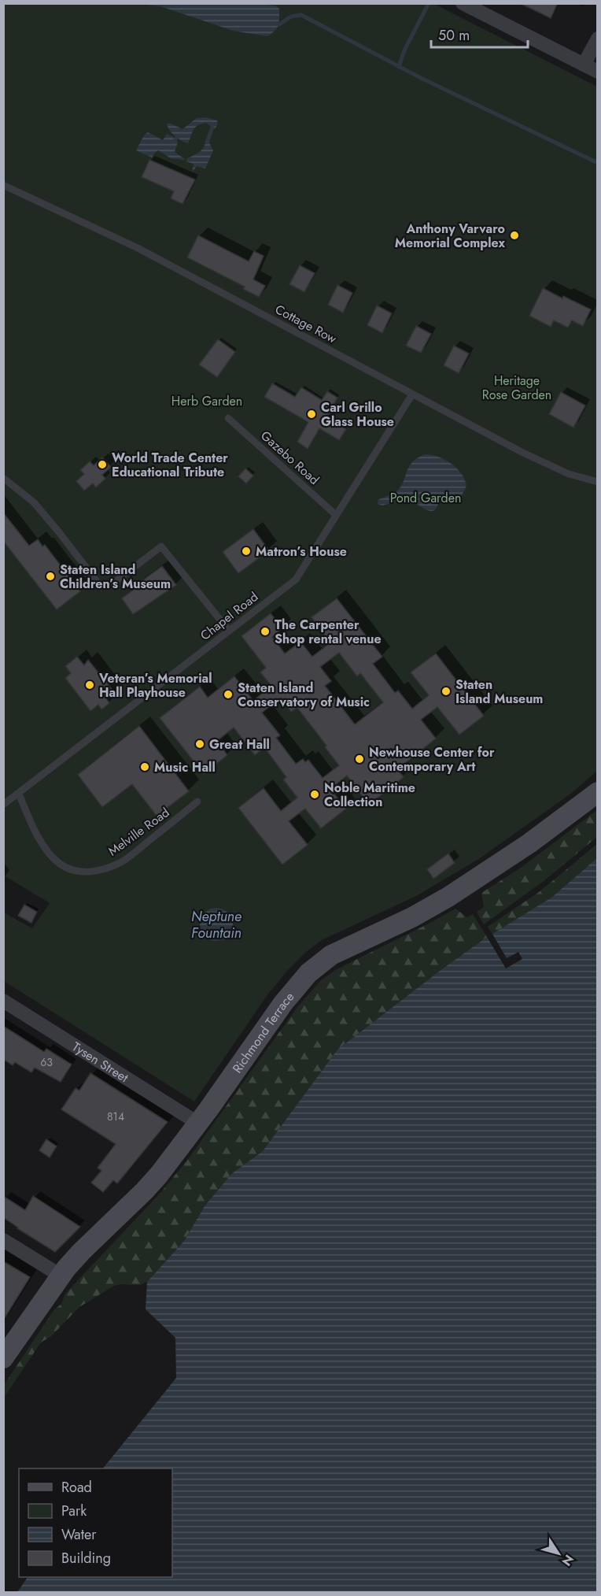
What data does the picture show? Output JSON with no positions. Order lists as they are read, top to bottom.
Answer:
{
  "streets": {
    "main road": ["Richmond Terrace"],
    "street": ["Tysen Street"],
    "lane": [
      "Cottage Row",
      "Gazebo Road",
      "Chapel Road",
      "Melville Road"
    ]
  },
  "crossings": [
    ["Cottage Row", "Chapel Road"],
    ["Gazebo Road", "Chapel Road"],
    ["Chapel Road", "Melville Road"],
    ["Richmond Terrace", "Tysen Street"]
  ],
  "water": ["Neptune Fountain"],
  "parks": ["Heritage Rose Garden", "Herb Garden", "Pond Garden"],
  "places": [
    "Anthony Varvaro Memorial Complex",
    "Carl Grillo Glass House",
    "World Trade Center Educational Tribute",
    "Matron’s House",
    "Staten Island Children’s Museum",
    "The Carpenter Shop rental venue",
    "Veteran’s Memorial Hall Playhouse",
    "Staten Island Museum",
    "Staten Island Conservatory of Music",
    "Great Hall",
    "Newhouse Center for Contemporary Art",
    "Music Hall",
    "Noble Maritime Collection"
  ],
  "house_numbers": ["63", "814"],
  "legend": [
    "Road",
    "Park",
    "Water",
    "Building"
  ],
  "scale_bar": "50 m",
  "north": "bottom right"
}
